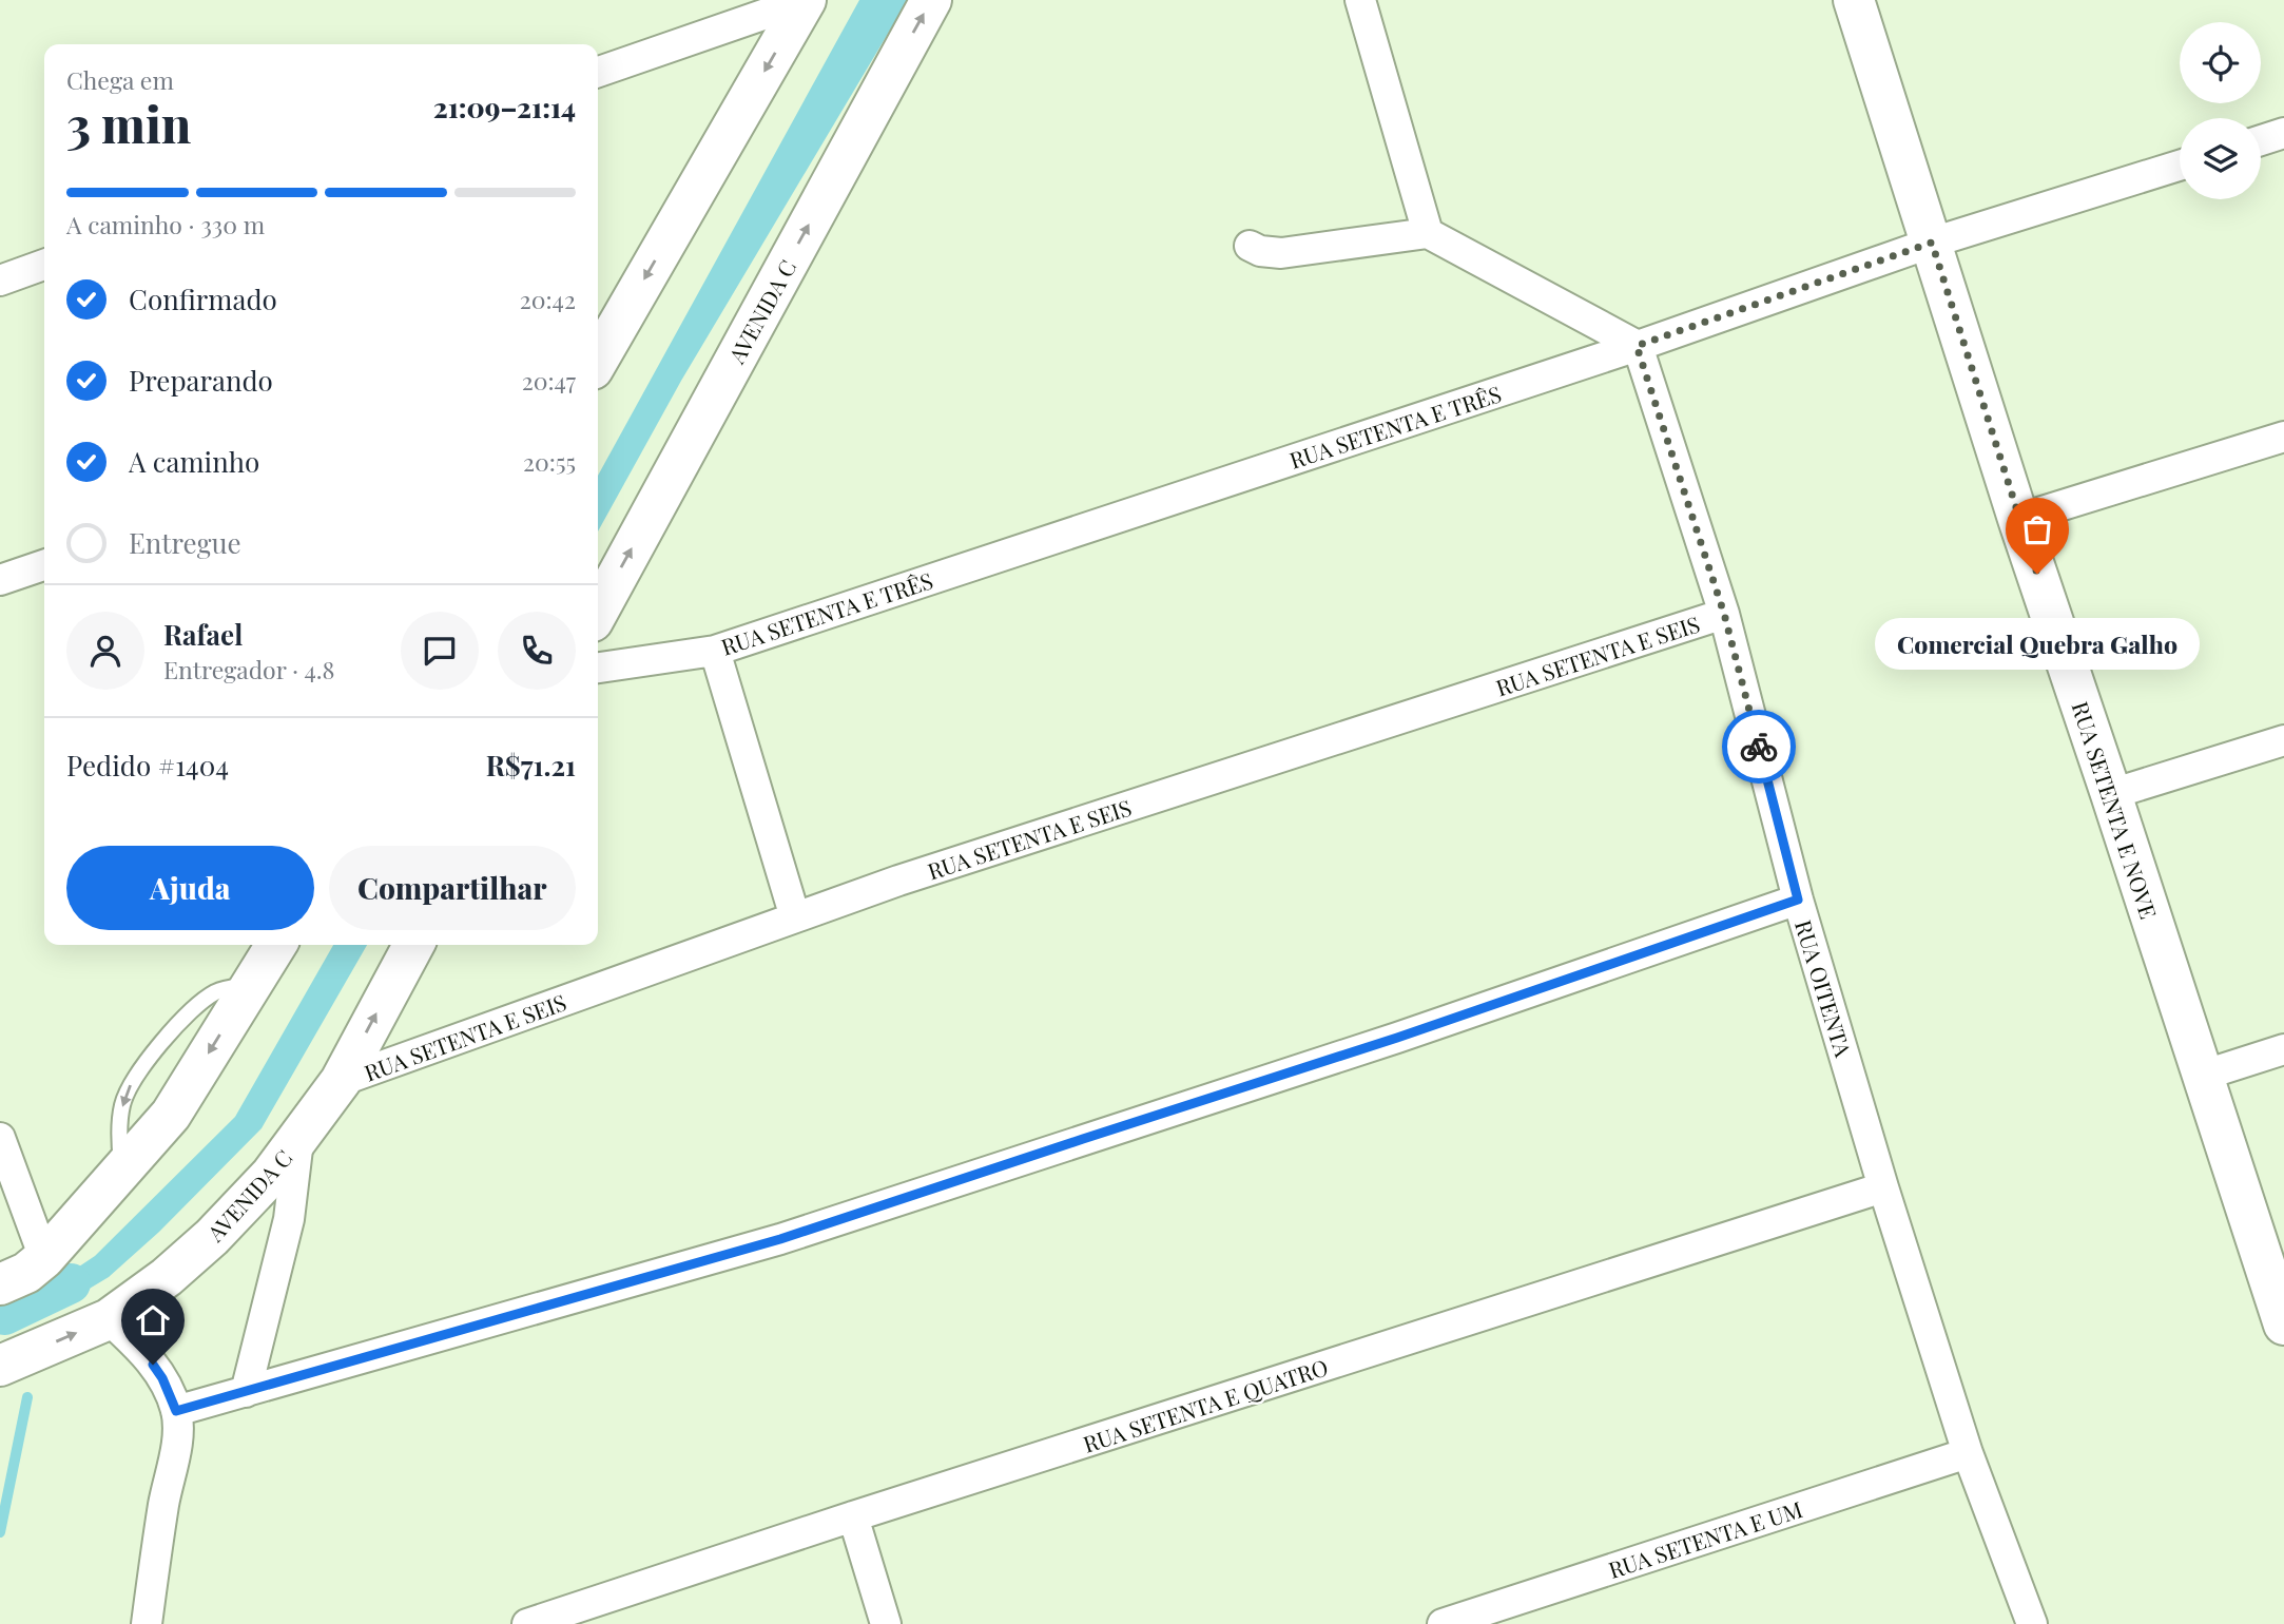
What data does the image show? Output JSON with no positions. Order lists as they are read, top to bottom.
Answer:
{
  "streets": {
    "main road": ["AVENIDA C", "RUA SETENTA E NOVE"],
    "street": [
      "RUA SETENTA E TRÊS",
      "RUA SETENTA E SEIS",
      "RUA OITENTA",
      "RUA SETENTA E QUATRO",
      "RUA SETENTA E UM"
    ]
  },
  "crossings": [
    ["AVENIDA C", "RUA SETENTA E SEIS"],
    ["RUA SETENTA E TRÊS", "RUA SETENTA E NOVE"],
    ["RUA SETENTA E TRÊS", "RUA OITENTA"],
    ["RUA SETENTA E SEIS", "RUA OITENTA"],
    ["RUA OITENTA", "RUA SETENTA E QUATRO"],
    ["RUA OITENTA", "RUA SETENTA E UM"]
  ],
  "places": ["Comercial Quebra Galho"],
  "page": {
    "heading": ["3 min", "Chega em", "21:09–21:14"],
    "panel": [
      "Rafael",
      "Entregador · 4.8",
      "Pedido #1404",
      "R$71.21"
    ],
    "bar": "A caminho · 330 m",
    "list": [
      ["Confirmado", "20:42"],
      ["Preparando", "20:47"],
      ["A caminho", "20:55"],
      "Entregue"
    ],
    "bubble": "Comercial Quebra Galho",
    "buttons": ["Ajuda", "Compartilhar"]
  }
}
